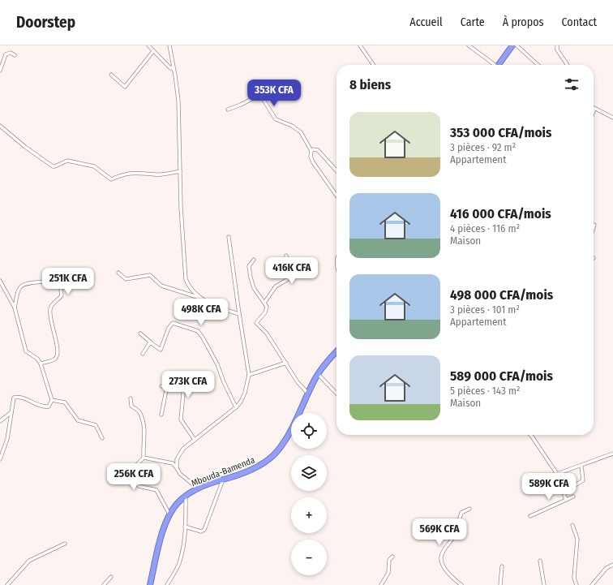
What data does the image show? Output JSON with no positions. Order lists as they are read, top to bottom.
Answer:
{
  "streets": {
    "highway": ["Mbouda-Bamenda"]
  },
  "page": {
    "header": "Doorstep",
    "nav": [
      "Accueil",
      "Carte",
      "À propos",
      "Contact"
    ],
    "heading": "8 biens",
    "price": [
      "353K CFA",
      "416K CFA",
      "251K CFA",
      "498K CFA",
      "273K CFA",
      "256K CFA",
      "589K CFA",
      "569K CFA"
    ],
    "list": [
      {
        "name": "353 000 CFA/mois",
        "note": "3 pièces · 92 m² · Appartement"
      },
      {
        "name": "416 000 CFA/mois",
        "note": "4 pièces · 116 m² · Maison"
      },
      {
        "name": "498 000 CFA/mois",
        "note": "3 pièces · 101 m² · Appartement"
      },
      {
        "name": "589 000 CFA/mois",
        "note": "5 pièces · 143 m² · Maison"
      }
    ],
    "map_buttons": ["+", "−"]
  }
}
